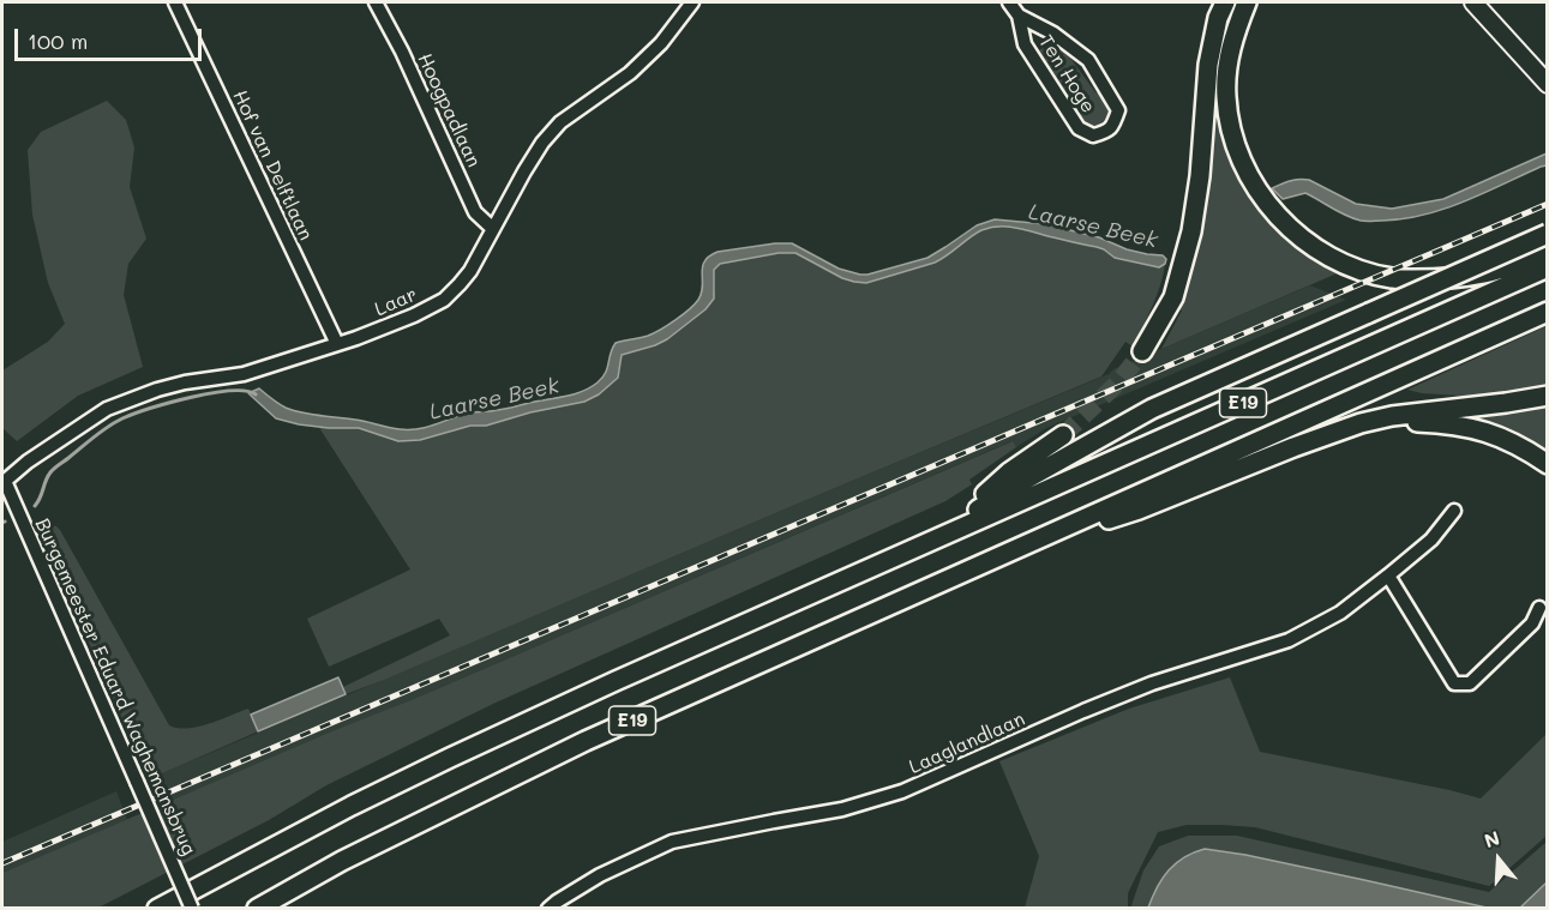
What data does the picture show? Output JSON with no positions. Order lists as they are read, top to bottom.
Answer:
{
  "streets": {
    "highway": ["E19"],
    "street": [
      "Ten Hoge",
      "Hoogpadlaan",
      "Hof van Delftlaan",
      "Laar",
      "Burgemeester Eduard Waghemansbrug",
      "Laaglandlaan"
    ]
  },
  "crossings": [
    ["Hoogpadlaan", "Laar"],
    ["Hof van Delftlaan", "Laar"],
    ["Laar", "Burgemeester Eduard Waghemansbrug"]
  ],
  "water": ["Laarse Beek"],
  "scale_bar": "100 m",
  "north": "top"
}
